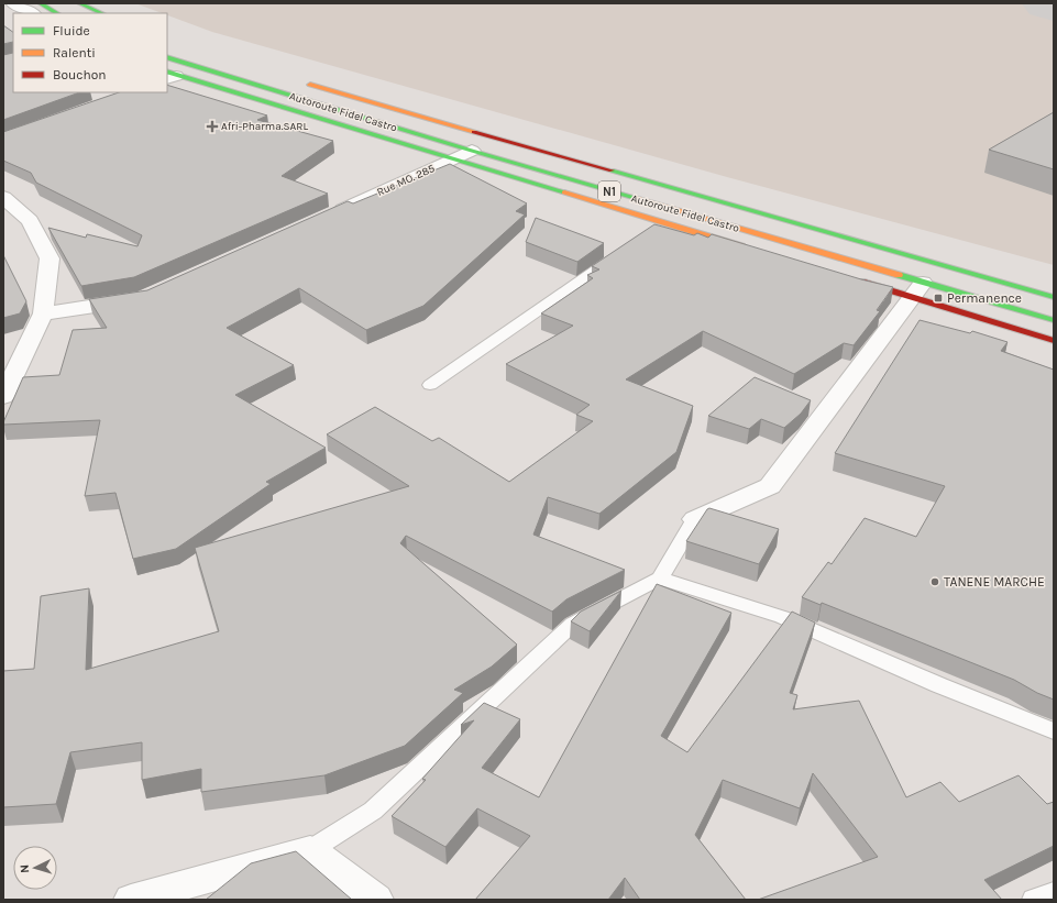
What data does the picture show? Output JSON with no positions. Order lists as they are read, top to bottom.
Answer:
{
  "streets": {
    "main road": ["Autoroute Fidel Castro", "N1"],
    "street": ["Rue MO. 285"]
  },
  "crossings": [
    ["Autoroute Fidel Castro", "Rue MO. 285"]
  ],
  "places": {
    "health": ["Afri-Pharma.SARL"],
    "transit": ["Permanence"],
    "other": ["TANENE MARCHE"]
  },
  "legend": ["Fluide", "Ralenti", "Bouchon"],
  "north": "left"
}
